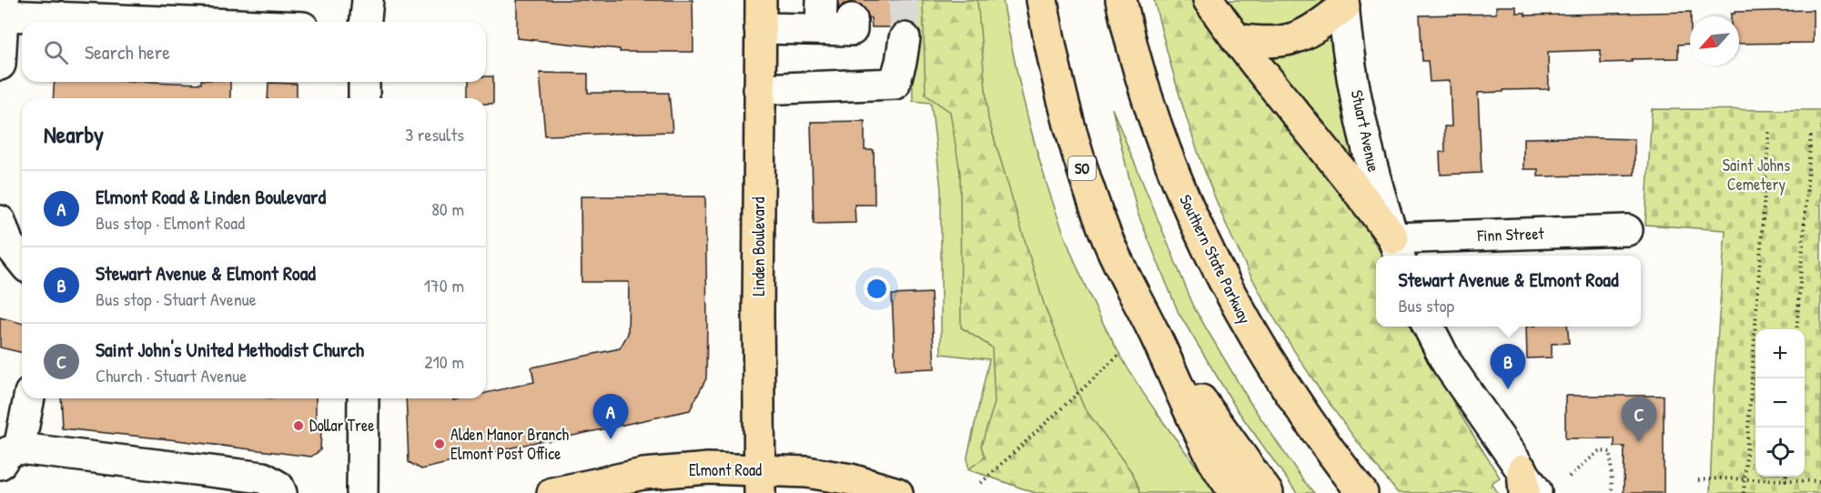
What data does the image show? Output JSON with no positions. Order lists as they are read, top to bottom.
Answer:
{
  "streets": {
    "main road": [
      "SO",
      "Linden Boulevard",
      "Southern State Parkway",
      "Elmont Road"
    ],
    "street": ["Stuart Avenue", "Finn Street"]
  },
  "crossings": [
    ["Stuart Avenue", "Finn Street"],
    ["Linden Boulevard", "Elmont Road"]
  ],
  "parks": ["Saint Johns Cemetery"],
  "places": ["Dollar Tree", "Alden Manor Branch Elmont Post Office"],
  "north": "bottom left",
  "page": {
    "search": "Search here",
    "heading": ["Nearby", "3 results"],
    "list": [
      {
        "mark": "A",
        "name": "Elmont Road & Linden Boulevard",
        "note": "Bus stop · Elmont Road",
        "value": "80 m"
      },
      {
        "mark": "B",
        "name": "Stewart Avenue & Elmont Road",
        "note": "Bus stop · Stuart Avenue",
        "value": "170 m"
      },
      {
        "mark": "C",
        "name": "Saint John's United Methodist Church",
        "note": "Church · Stuart Avenue",
        "value": "210 m"
      }
    ],
    "popup": ["Stewart Avenue & Elmont Road", "Bus stop"],
    "map_buttons": ["+", "−"],
    "pins": ["B", "A", "C"]
  }
}
